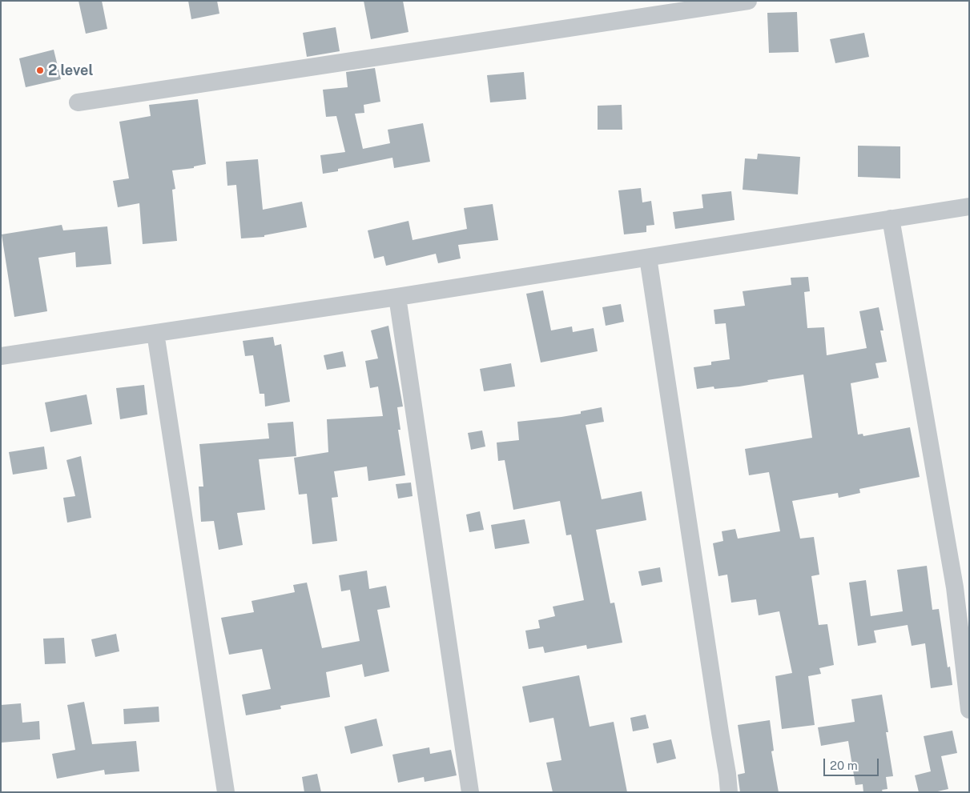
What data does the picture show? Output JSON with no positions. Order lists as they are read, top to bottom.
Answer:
{
  "places": ["2 level"],
  "scale_bar": "20 m"
}
